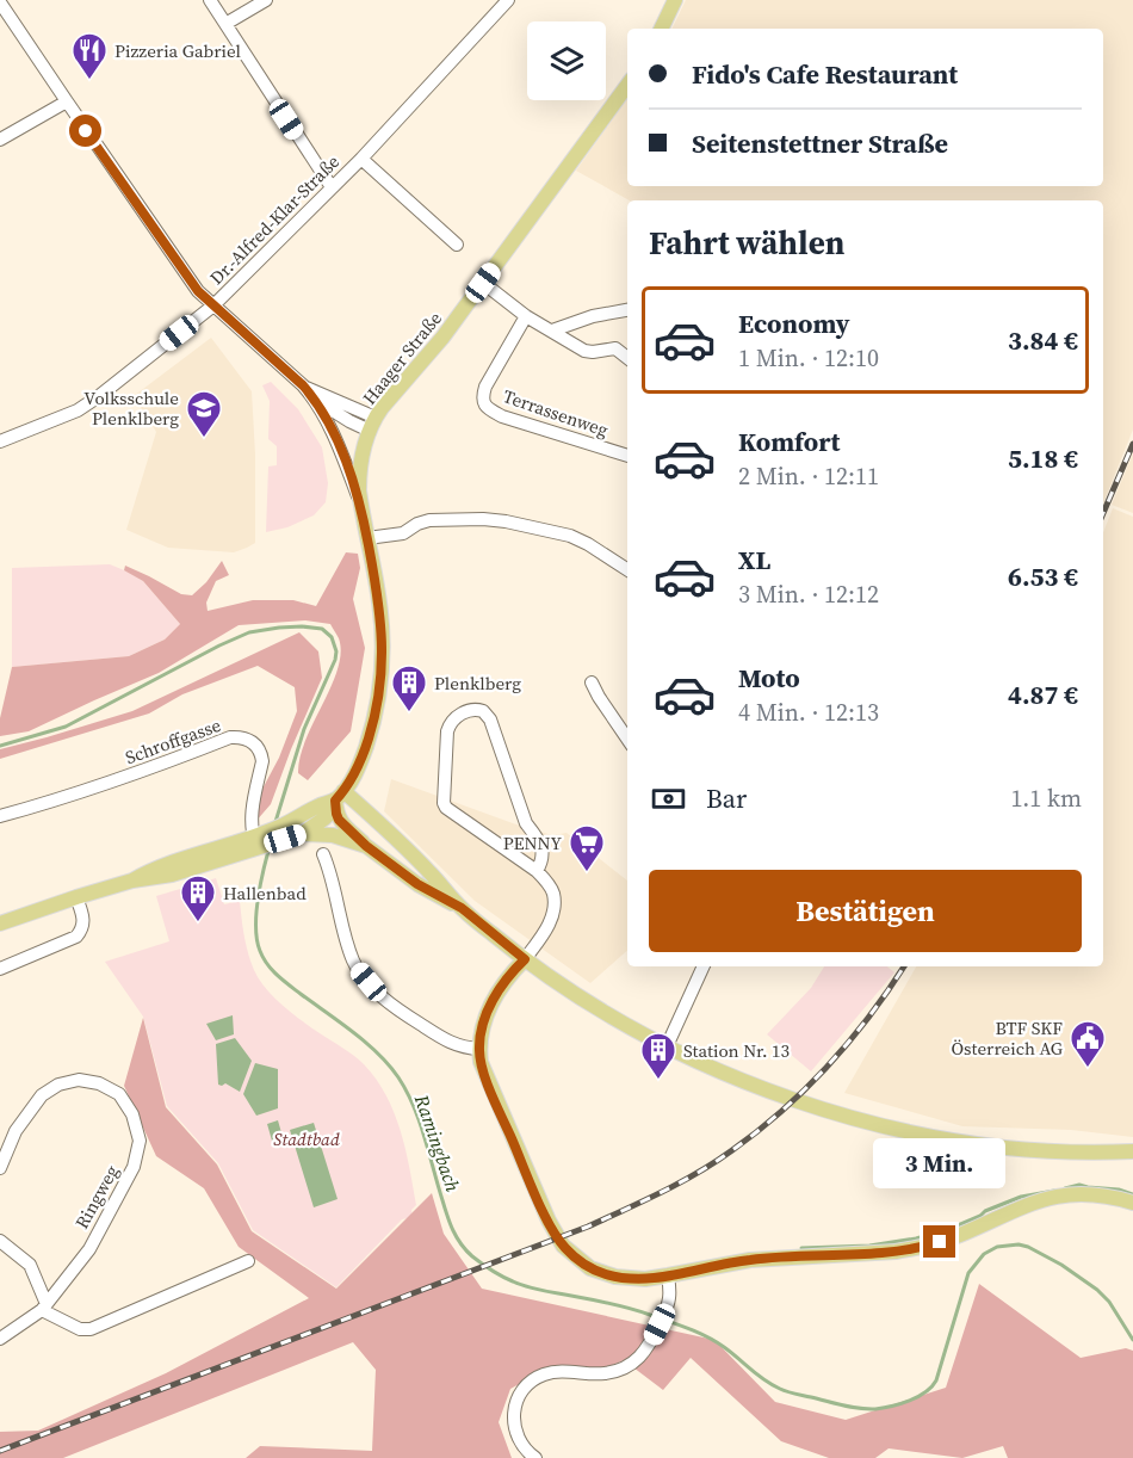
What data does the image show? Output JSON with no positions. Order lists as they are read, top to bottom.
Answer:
{
  "streets": {
    "main road": ["Haager Straße"],
    "street": [
      "Dr.-Alfred-Klar-Straße",
      "Terrassenweg",
      "Schroffgasse",
      "Ringweg"
    ]
  },
  "water": ["Ramingbach"],
  "parks": ["Stadtbad"],
  "places": {
    "restaurant": ["Pizzeria Gabriel"],
    "school or university": ["Volksschule Plenklberg"],
    "building": ["Plenklberg", "Hallenbad", "Station Nr. 13"],
    "supermarket": ["PENNY"],
    "public building": ["BTF SKF Österreich AG"]
  },
  "page": {
    "banner": ["Fido's Cafe Restaurant", "Seitenstettner Straße"],
    "heading": "Fahrt wählen",
    "list": [
      {
        "name": "Economy",
        "note": "1 Min. · 12:10",
        "value": "3.84 €"
      },
      {
        "name": "Komfort",
        "note": "2 Min. · 12:11",
        "value": "5.18 €"
      },
      {
        "name": "XL",
        "note": "3 Min. · 12:12",
        "value": "6.53 €"
      },
      {
        "name": "Moto",
        "note": "4 Min. · 12:13",
        "value": "4.87 €"
      }
    ],
    "pay": ["Bar", "1.1 km"],
    "buttons": "Bestätigen",
    "bubble": "3 Min."
  }
}
